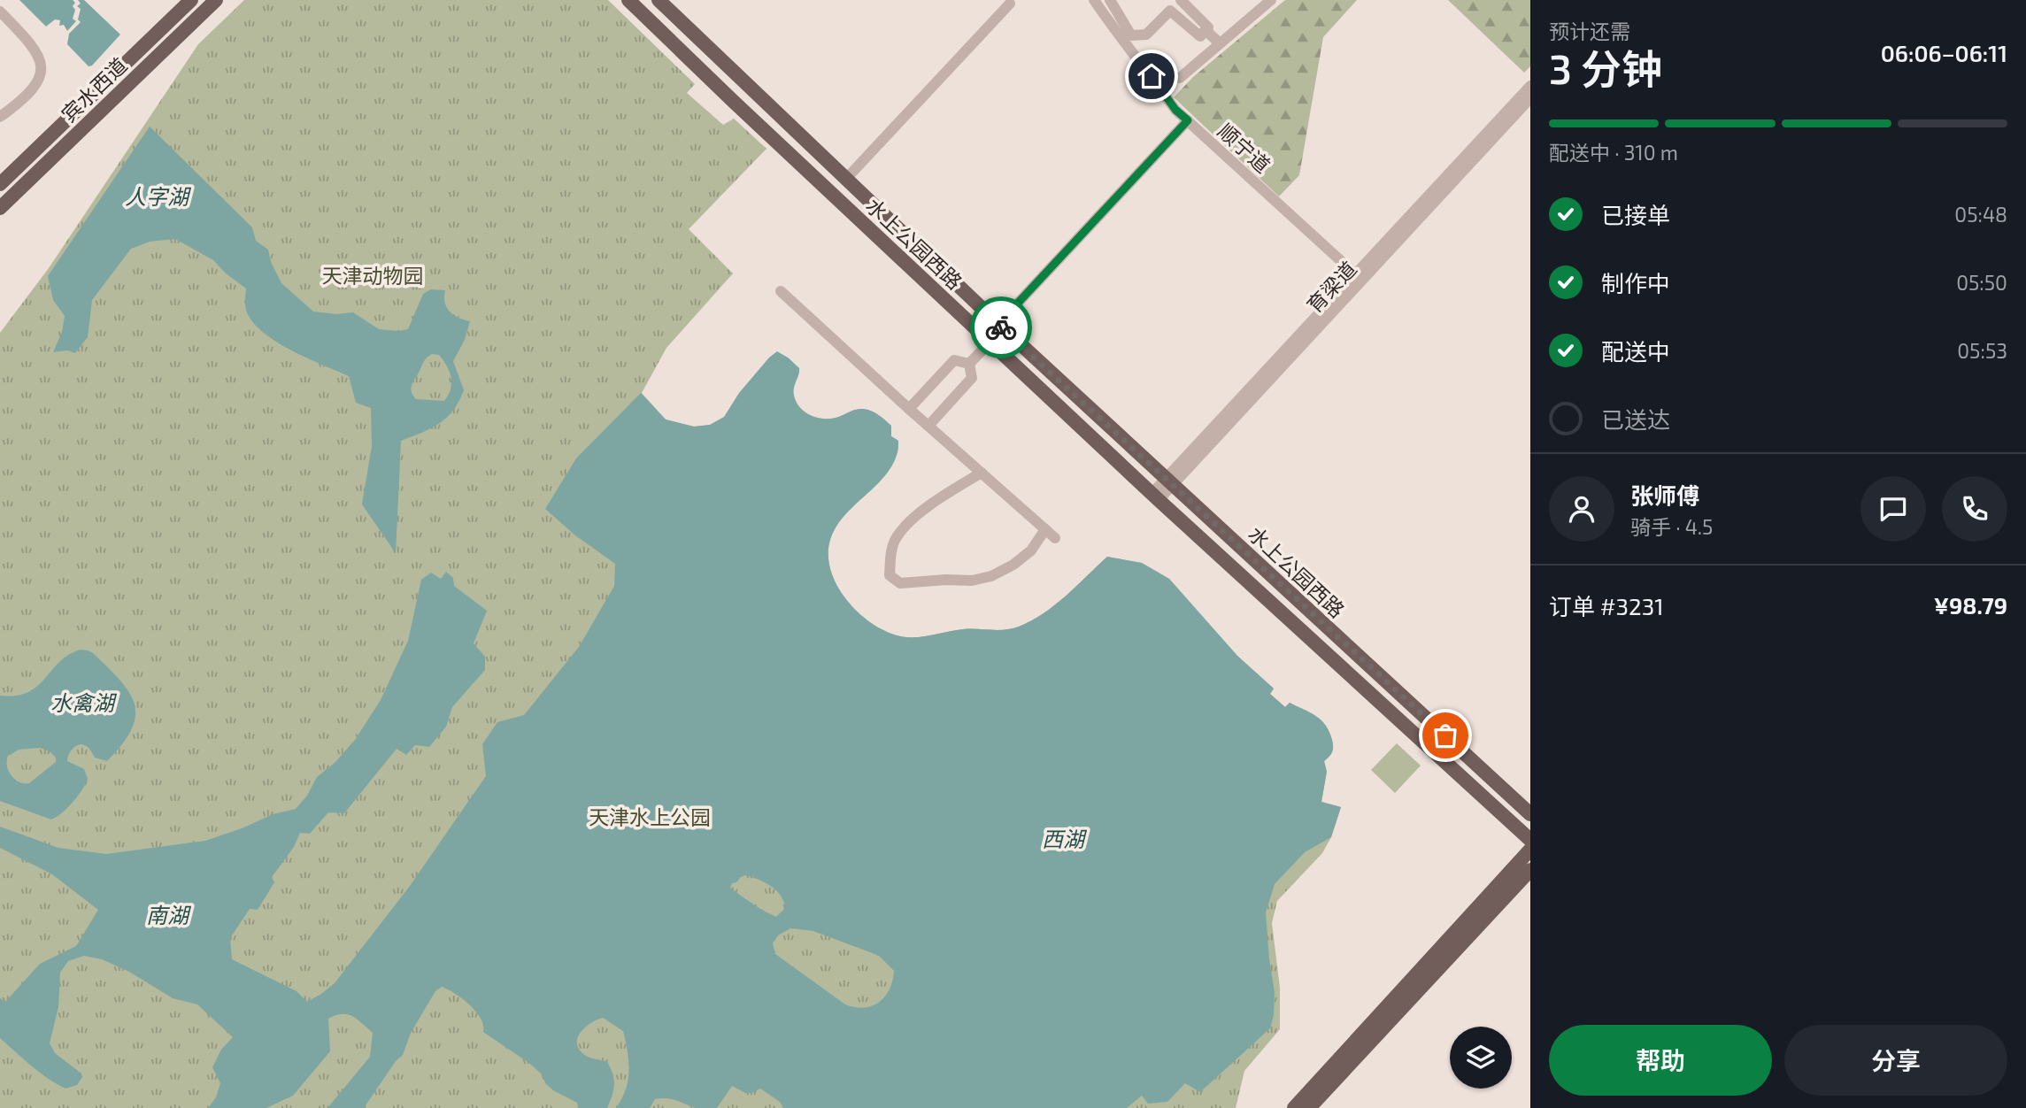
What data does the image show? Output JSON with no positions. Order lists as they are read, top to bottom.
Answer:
{
  "streets": {
    "main road": ["宾水西道", "水上公园西路"],
    "street": ["顺宁道", "育梁道"]
  },
  "crossings": [
    ["顺宁道", "育梁道"]
  ],
  "water": [
    "人字湖",
    "水禽湖",
    "西湖",
    "南湖"
  ],
  "parks": ["天津动物园", "天津水上公园"],
  "page": {
    "heading": ["3 分钟", "预计还需", "06:06–06:11"],
    "panel": [
      "张师傅",
      "骑手 · 4.5",
      "订单 #3231",
      "¥98.79"
    ],
    "bar": "配送中 · 310 m",
    "list": [
      ["已接单", "05:48"],
      ["制作中", "05:50"],
      ["配送中", "05:53"],
      "已送达"
    ],
    "buttons": ["帮助", "分享"]
  }
}
